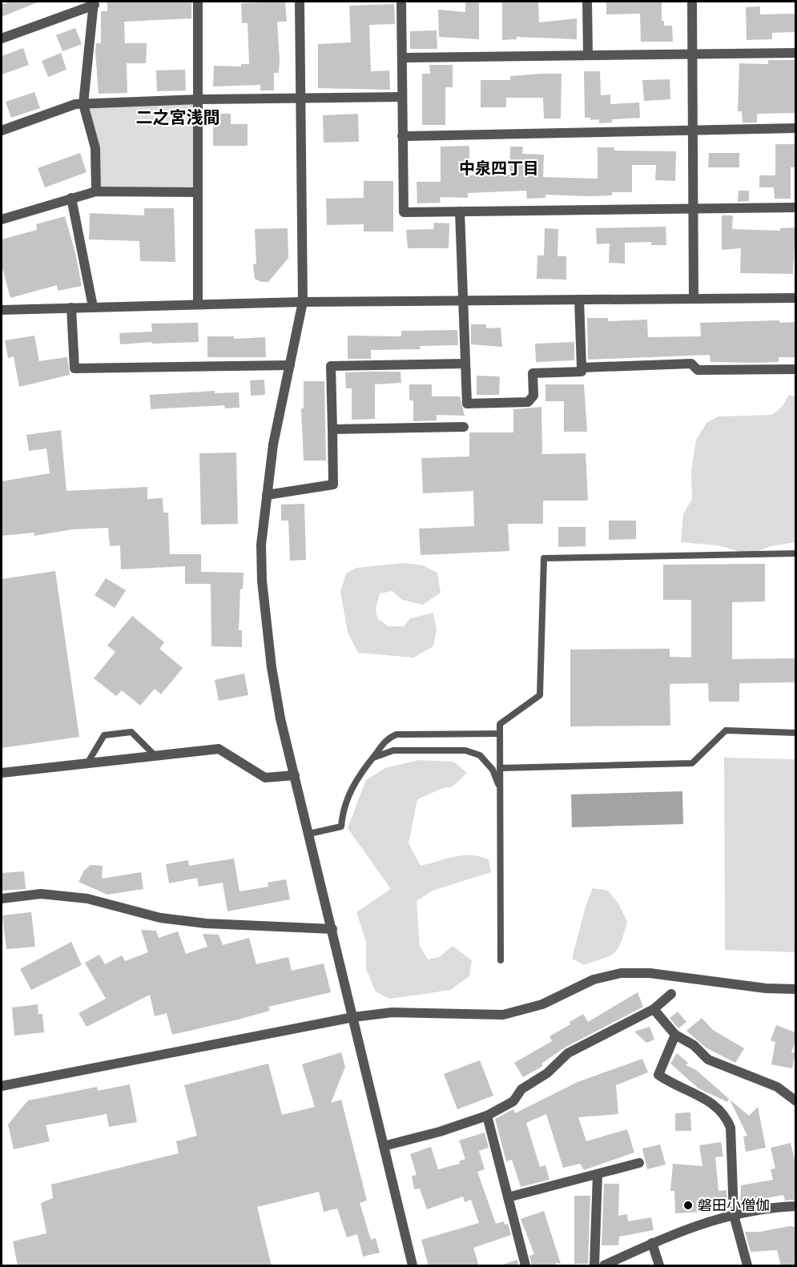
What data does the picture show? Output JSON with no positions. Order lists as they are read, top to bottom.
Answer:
{
  "districts": ["二之宮浅間", "中泉四丁目"],
  "places": ["磐田小僧伽"]
}
